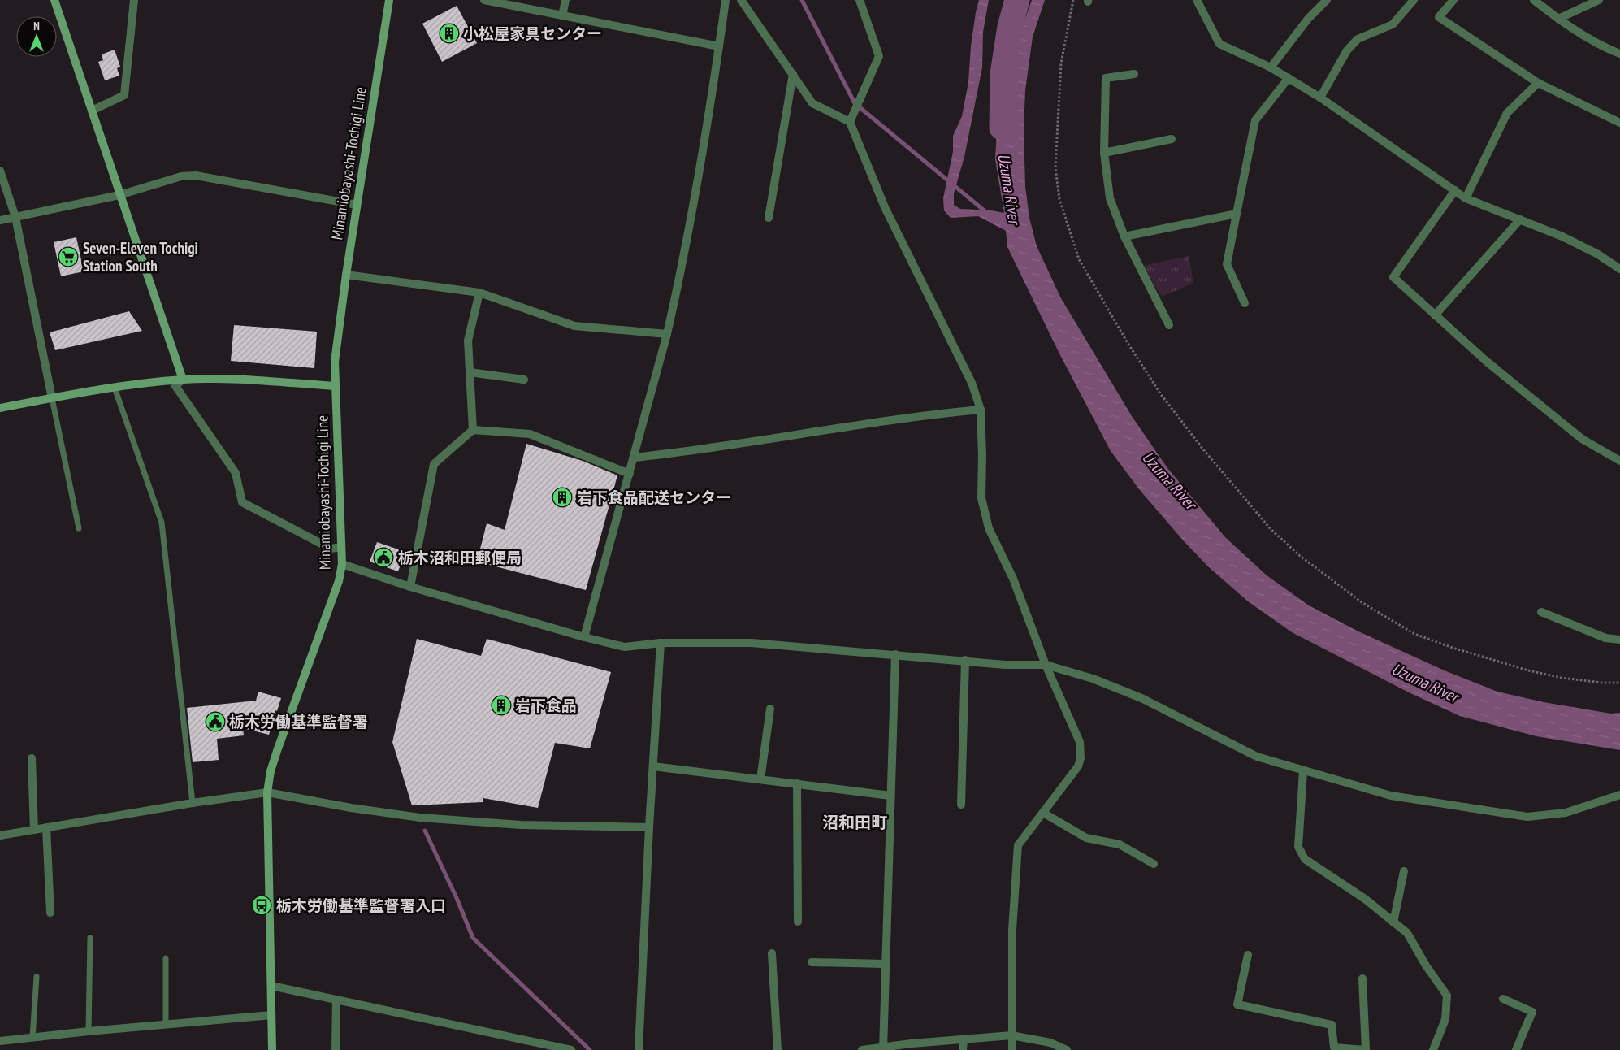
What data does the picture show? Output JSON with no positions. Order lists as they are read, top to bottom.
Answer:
{
  "streets": {
    "main road": ["Minamiobayashi-Tochigi Line"]
  },
  "districts": ["沼和田町"],
  "water": ["Uzuma River"],
  "places": {
    "building": ["小松屋家具センター", "岩下食品配送センター", "岩下食品"],
    "supermarket": ["Seven-Eleven Tochigi Station South"],
    "public building": ["栃木沼和田郵便局", "栃木労働基準監督署"],
    "bus stop": ["栃木労働基準監督署入口"]
  },
  "north": "top"
}
